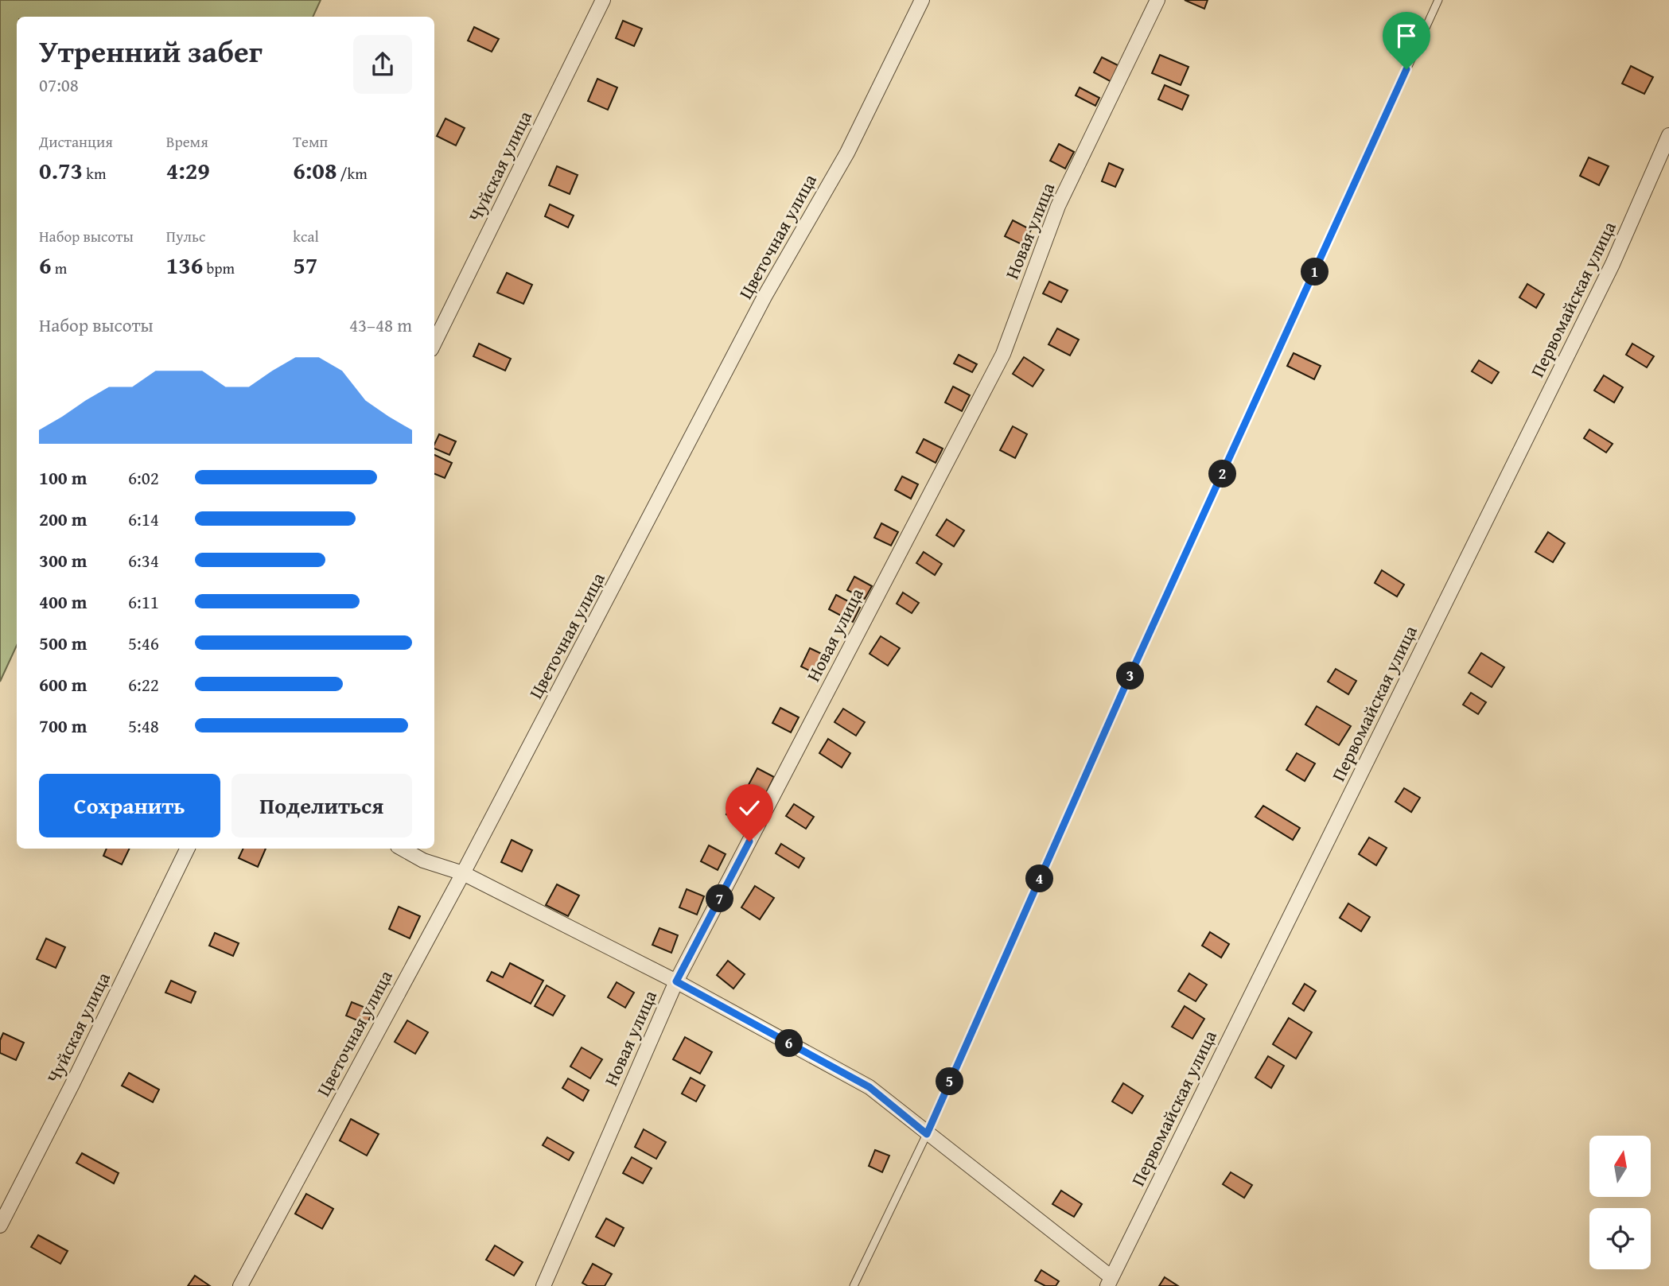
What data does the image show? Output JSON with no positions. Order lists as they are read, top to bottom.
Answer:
{
  "streets": {
    "street": [
      "Чуйская улица",
      "Новая улица",
      "Цветочная улица",
      "Первомайская улица"
    ]
  },
  "north": "top",
  "page": {
    "heading": ["Утренний забег", "07:08"],
    "stats": [
      ["Дистанция", "0.73 km"],
      ["Время", "4:29"],
      ["Темп", "6:08 /km"],
      ["Набор высоты", "6 m"],
      ["Пульс", "136 bpm"],
      ["kcal", "57"]
    ],
    "pins": [
      "1",
      "2",
      "3",
      "4",
      "7",
      "6",
      "5"
    ],
    "chart": ["Набор высоты", "43–48 m"],
    "list": [
      {
        "name": "100 m",
        "note": "6:02"
      },
      {
        "name": "200 m",
        "note": "6:14"
      },
      {
        "name": "300 m",
        "note": "6:34"
      },
      {
        "name": "400 m",
        "note": "6:11"
      },
      {
        "name": "500 m",
        "note": "5:46"
      },
      {
        "name": "600 m",
        "note": "6:22"
      },
      {
        "name": "700 m",
        "note": "5:48"
      }
    ],
    "buttons": ["Сохранить", "Поделиться"]
  }
}
